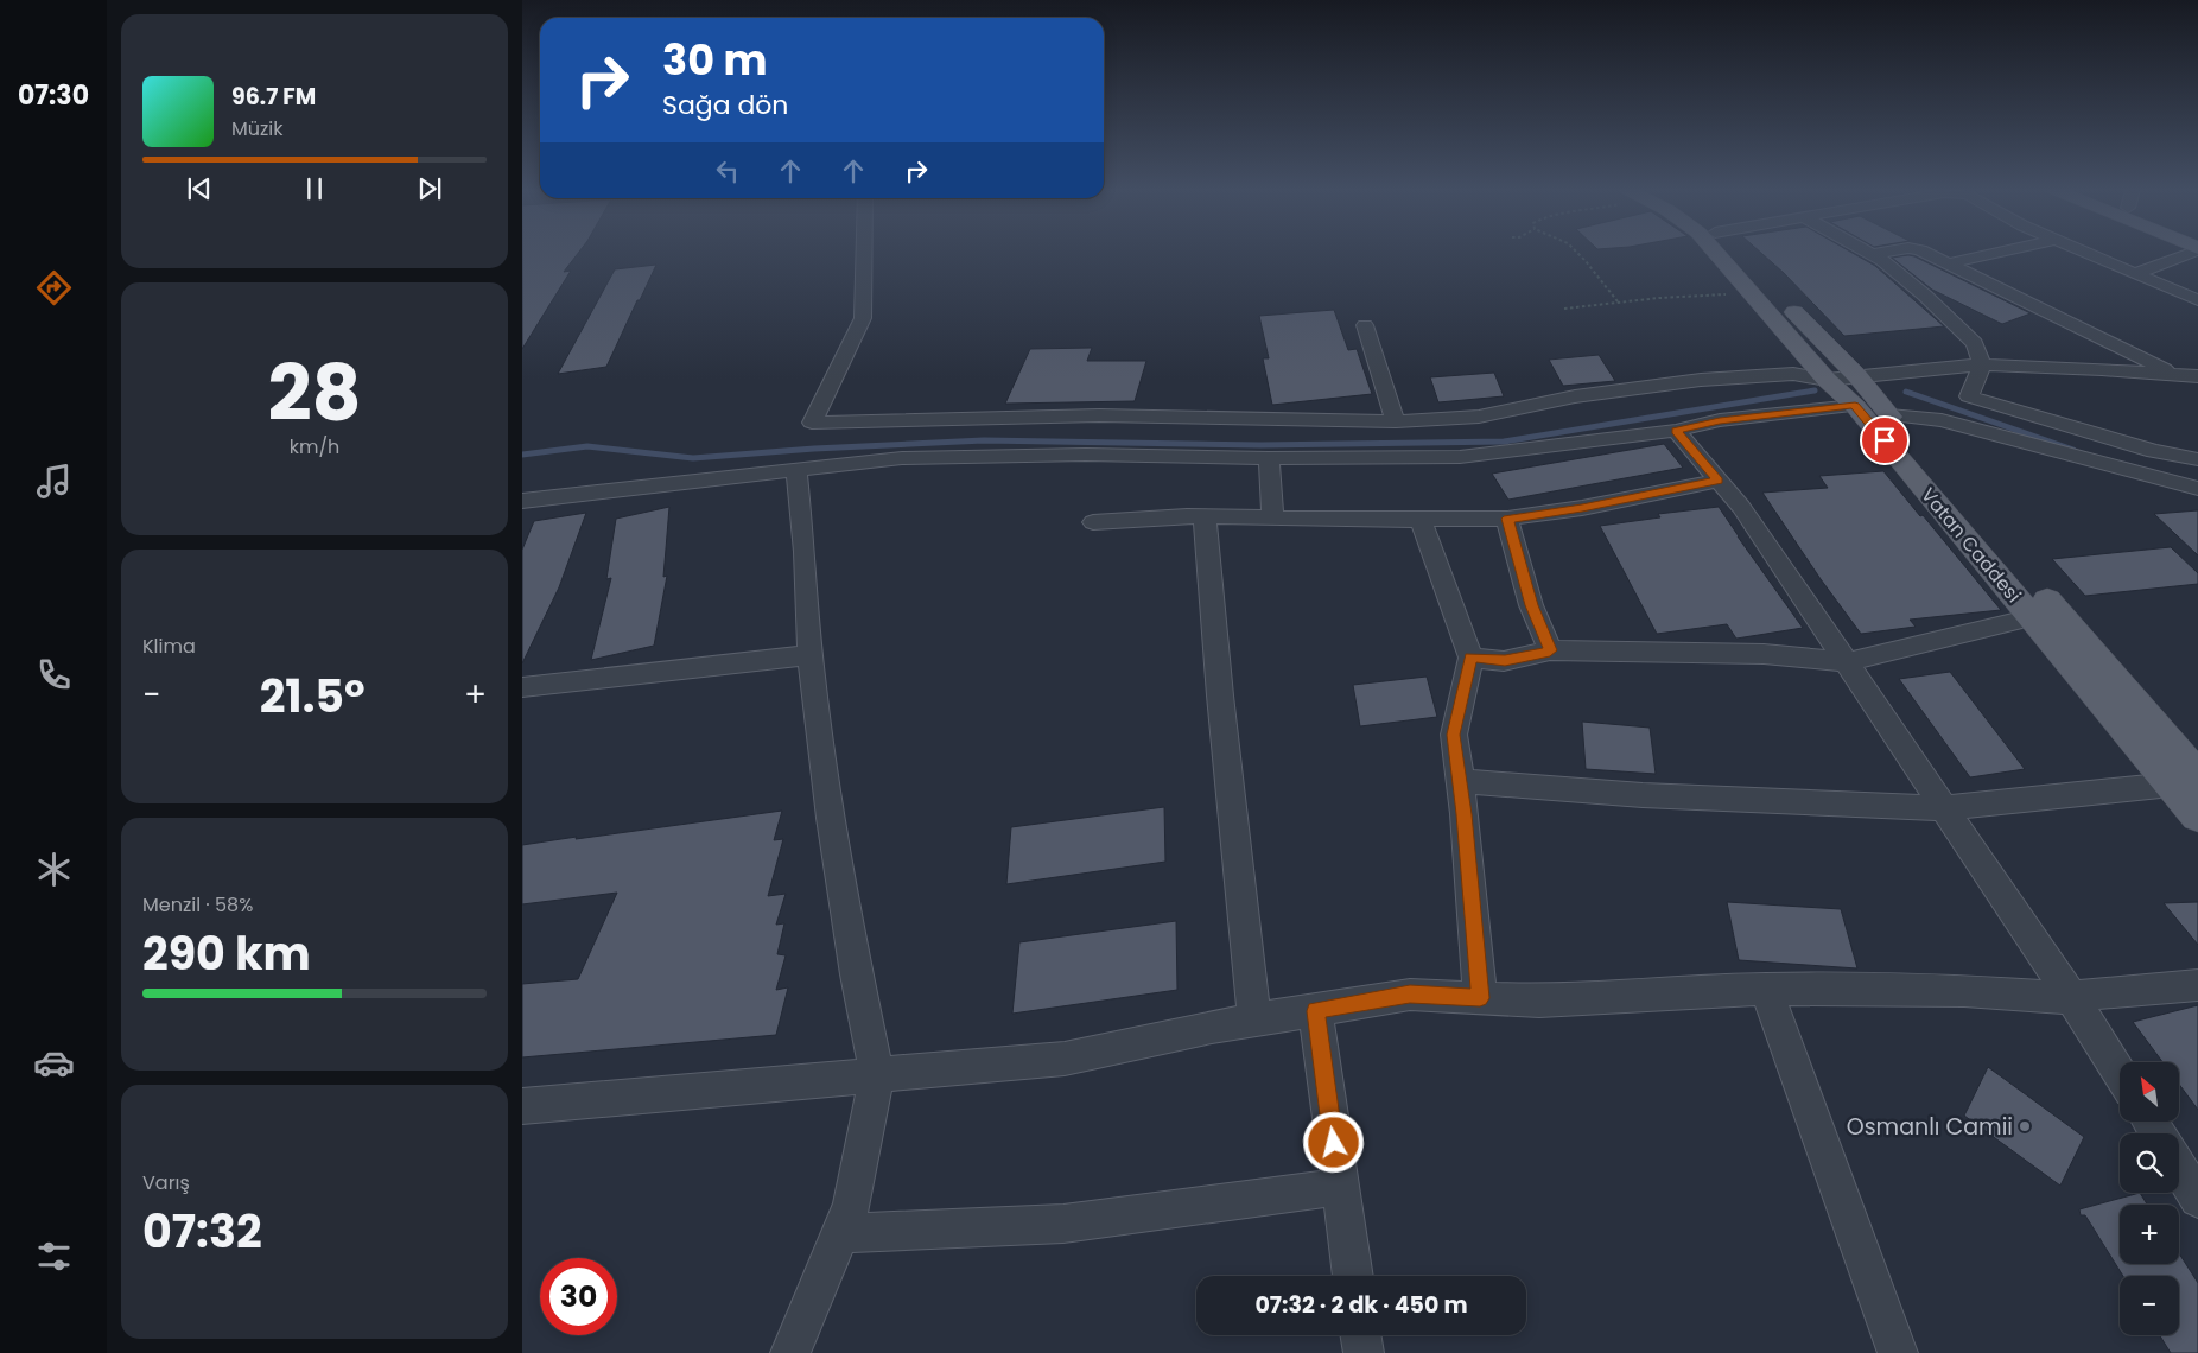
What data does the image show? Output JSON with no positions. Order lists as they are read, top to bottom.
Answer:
{
  "streets": {
    "main road": ["Vatan Caddesi"]
  },
  "places": ["Osmanlı Camii"],
  "north": "top left",
  "page": {
    "tabs": "07:30",
    "turn": ["30 m", "Sağa dön"],
    "song": ["96.7 FM", "Müzik"],
    "tile": [
      ["28", "km/h"],
      "Klima",
      ["Menzil · 58%", "290 km"],
      ["Varış", "07:32"]
    ],
    "heat": ["−", "21.5°", "+"],
    "map_buttons": ["+", "−"],
    "limit": "30",
    "trip": "07:32 · 2 dk · 450 m"
  }
}
